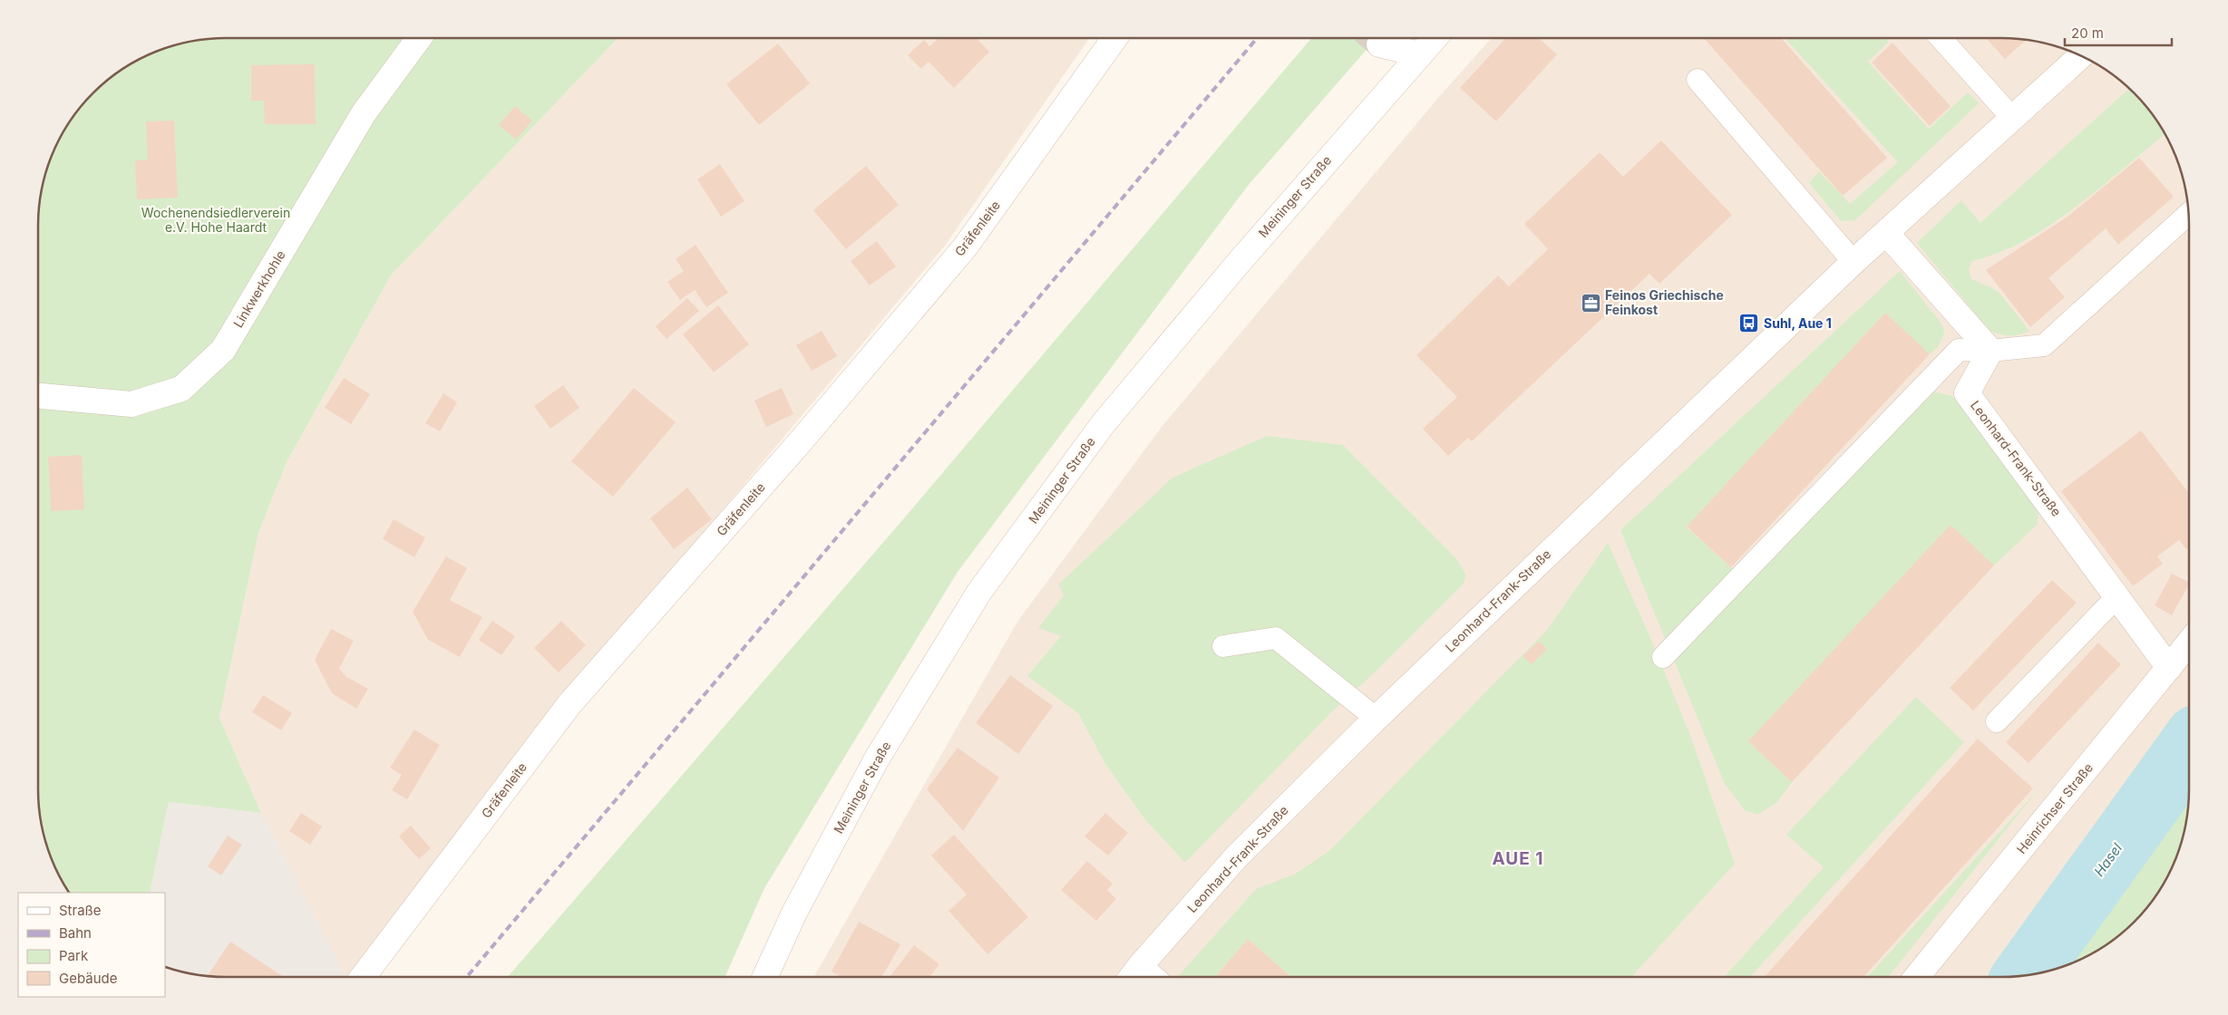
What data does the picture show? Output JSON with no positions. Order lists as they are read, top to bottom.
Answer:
{
  "streets": {
    "street": [
      "Meininger Straße",
      "Gräfenleite",
      "Linkwerkhohle",
      "Leonhard-Frank-Straße",
      "Heinrichser Straße"
    ]
  },
  "crossings": [
    ["Leonhard-Frank-Straße", "Heinrichser Straße"]
  ],
  "districts": ["AUE 1"],
  "water": ["Hasel"],
  "parks": ["Wochenendsiedlerverein e.V. Hohe Haardt"],
  "places": {
    "office": ["Feinos Griechische Feinkost"],
    "bus stop": ["Suhl, Aue 1"]
  },
  "legend": [
    "Straße",
    "Bahn",
    "Park",
    "Gebäude"
  ],
  "scale_bar": "20 m"
}
